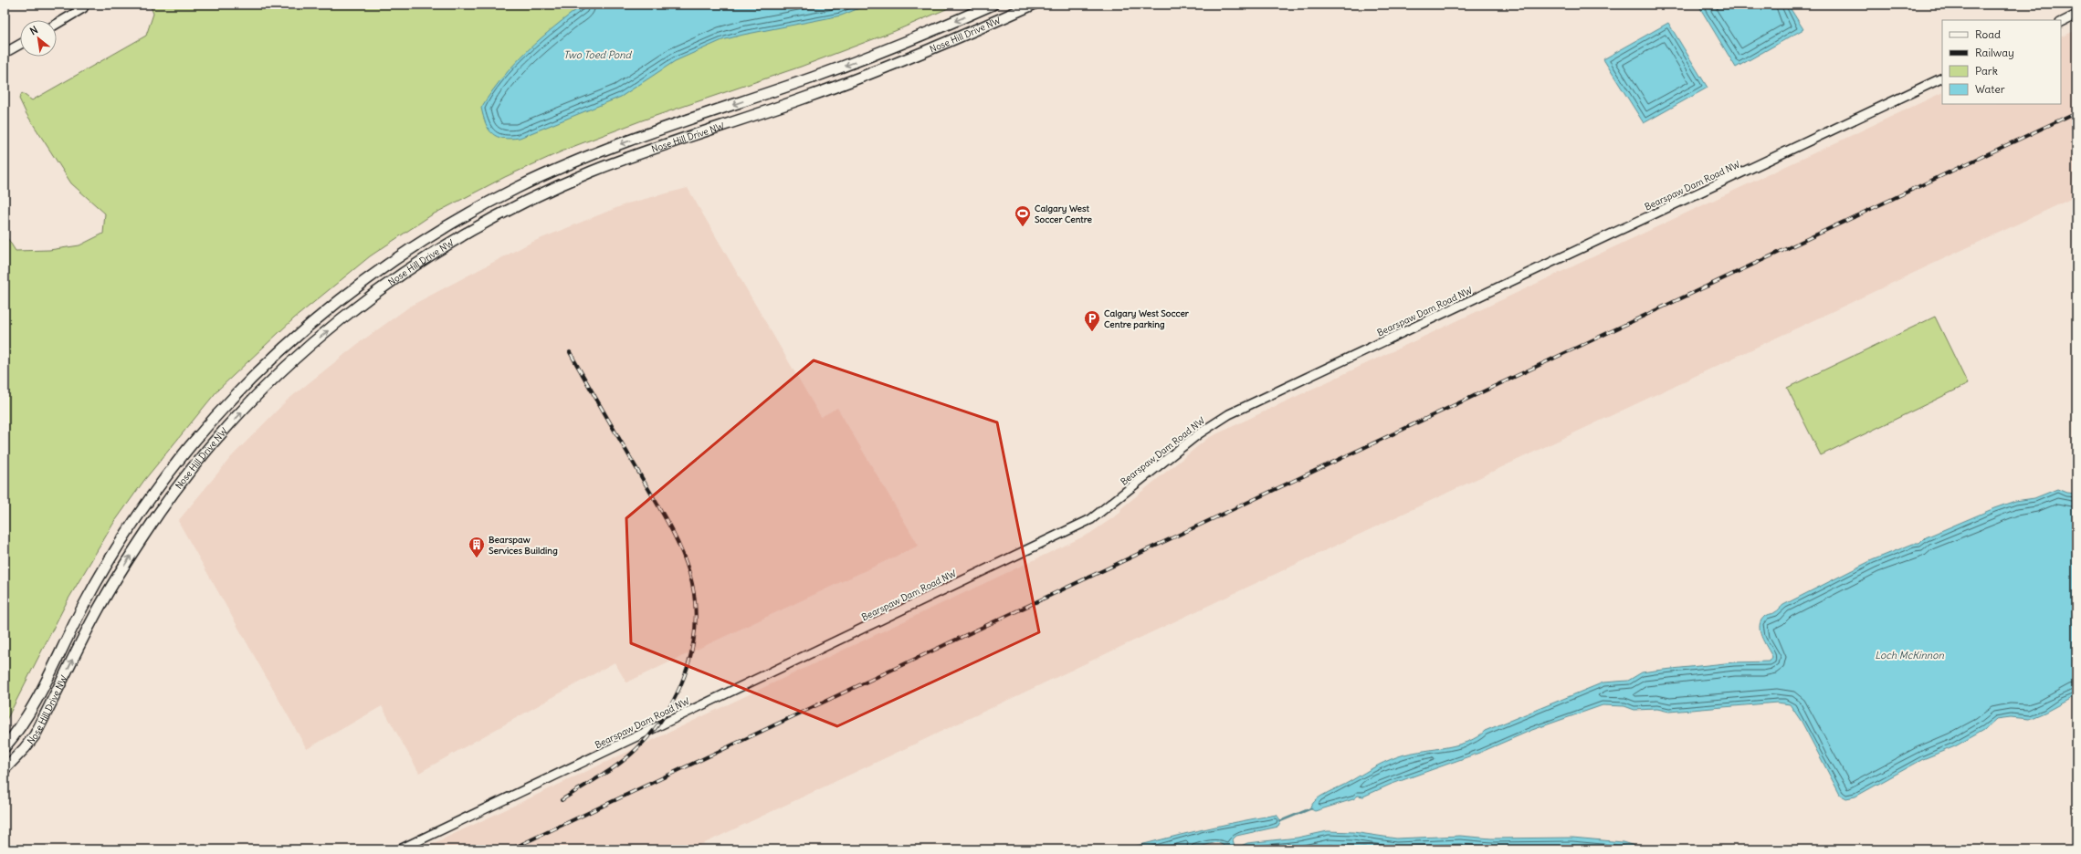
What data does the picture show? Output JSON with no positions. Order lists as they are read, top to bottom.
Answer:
{
  "streets": {
    "street": ["Nose Hill Drive NW", "Bearspaw Dam Road NW"]
  },
  "water": ["Two Toed Pond", "Loch McKinnon"],
  "places": {
    "sports": ["Calgary West Soccer Centre"],
    "parking": ["Calgary West Soccer Centre parking"],
    "building": ["Bearspaw Services Building"]
  },
  "legend": [
    "Road",
    "Railway",
    "Park",
    "Water"
  ],
  "north": "top left"
}
